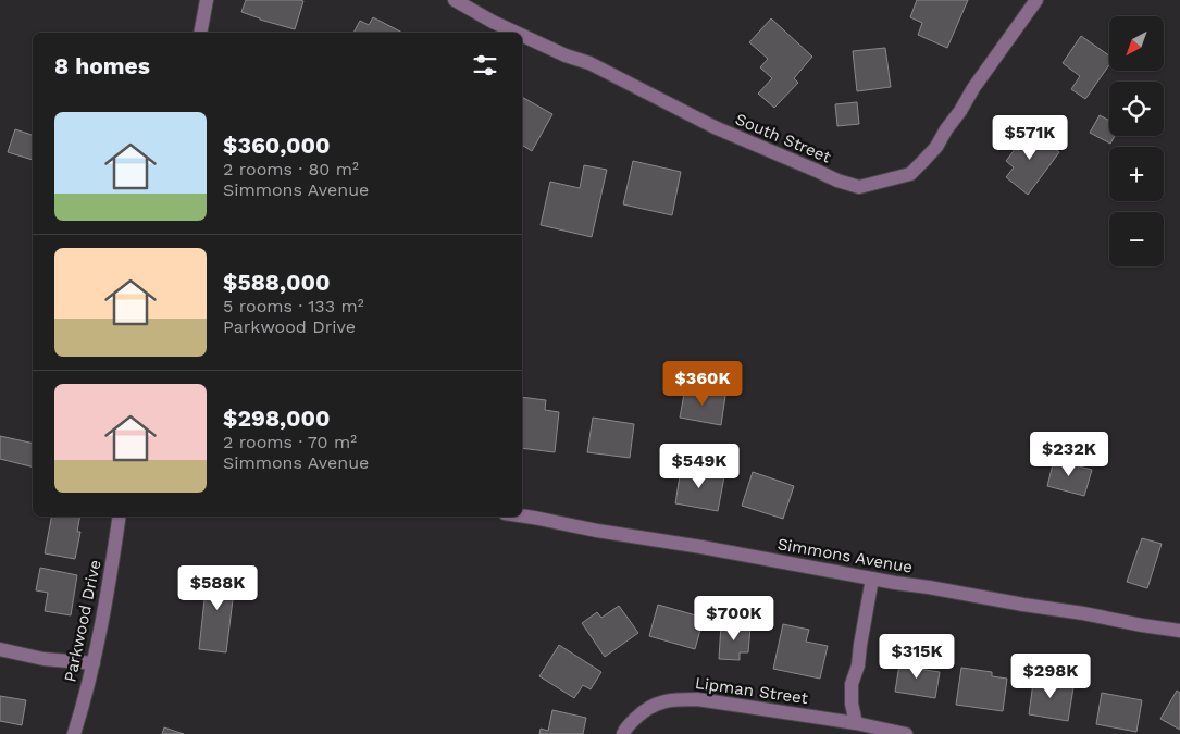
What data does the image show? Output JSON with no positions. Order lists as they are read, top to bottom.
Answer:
{
  "streets": {
    "street": [
      "South Street",
      "Simmons Avenue",
      "Parkwood Drive",
      "Lipman Street"
    ]
  },
  "north": "bottom left",
  "page": {
    "map_buttons": ["+", "−"],
    "heading": "8 homes",
    "list": [
      {
        "name": "$360,000",
        "note": "2 rooms · 80 m² · Simmons Avenue"
      },
      {
        "name": "$588,000",
        "note": "5 rooms · 133 m² · Parkwood Drive"
      },
      {
        "name": "$298,000",
        "note": "2 rooms · 70 m² · Simmons Avenue"
      }
    ],
    "price": [
      "$571K",
      "$360K",
      "$232K",
      "$549K",
      "$588K",
      "$700K",
      "$315K",
      "$298K"
    ]
  }
}
